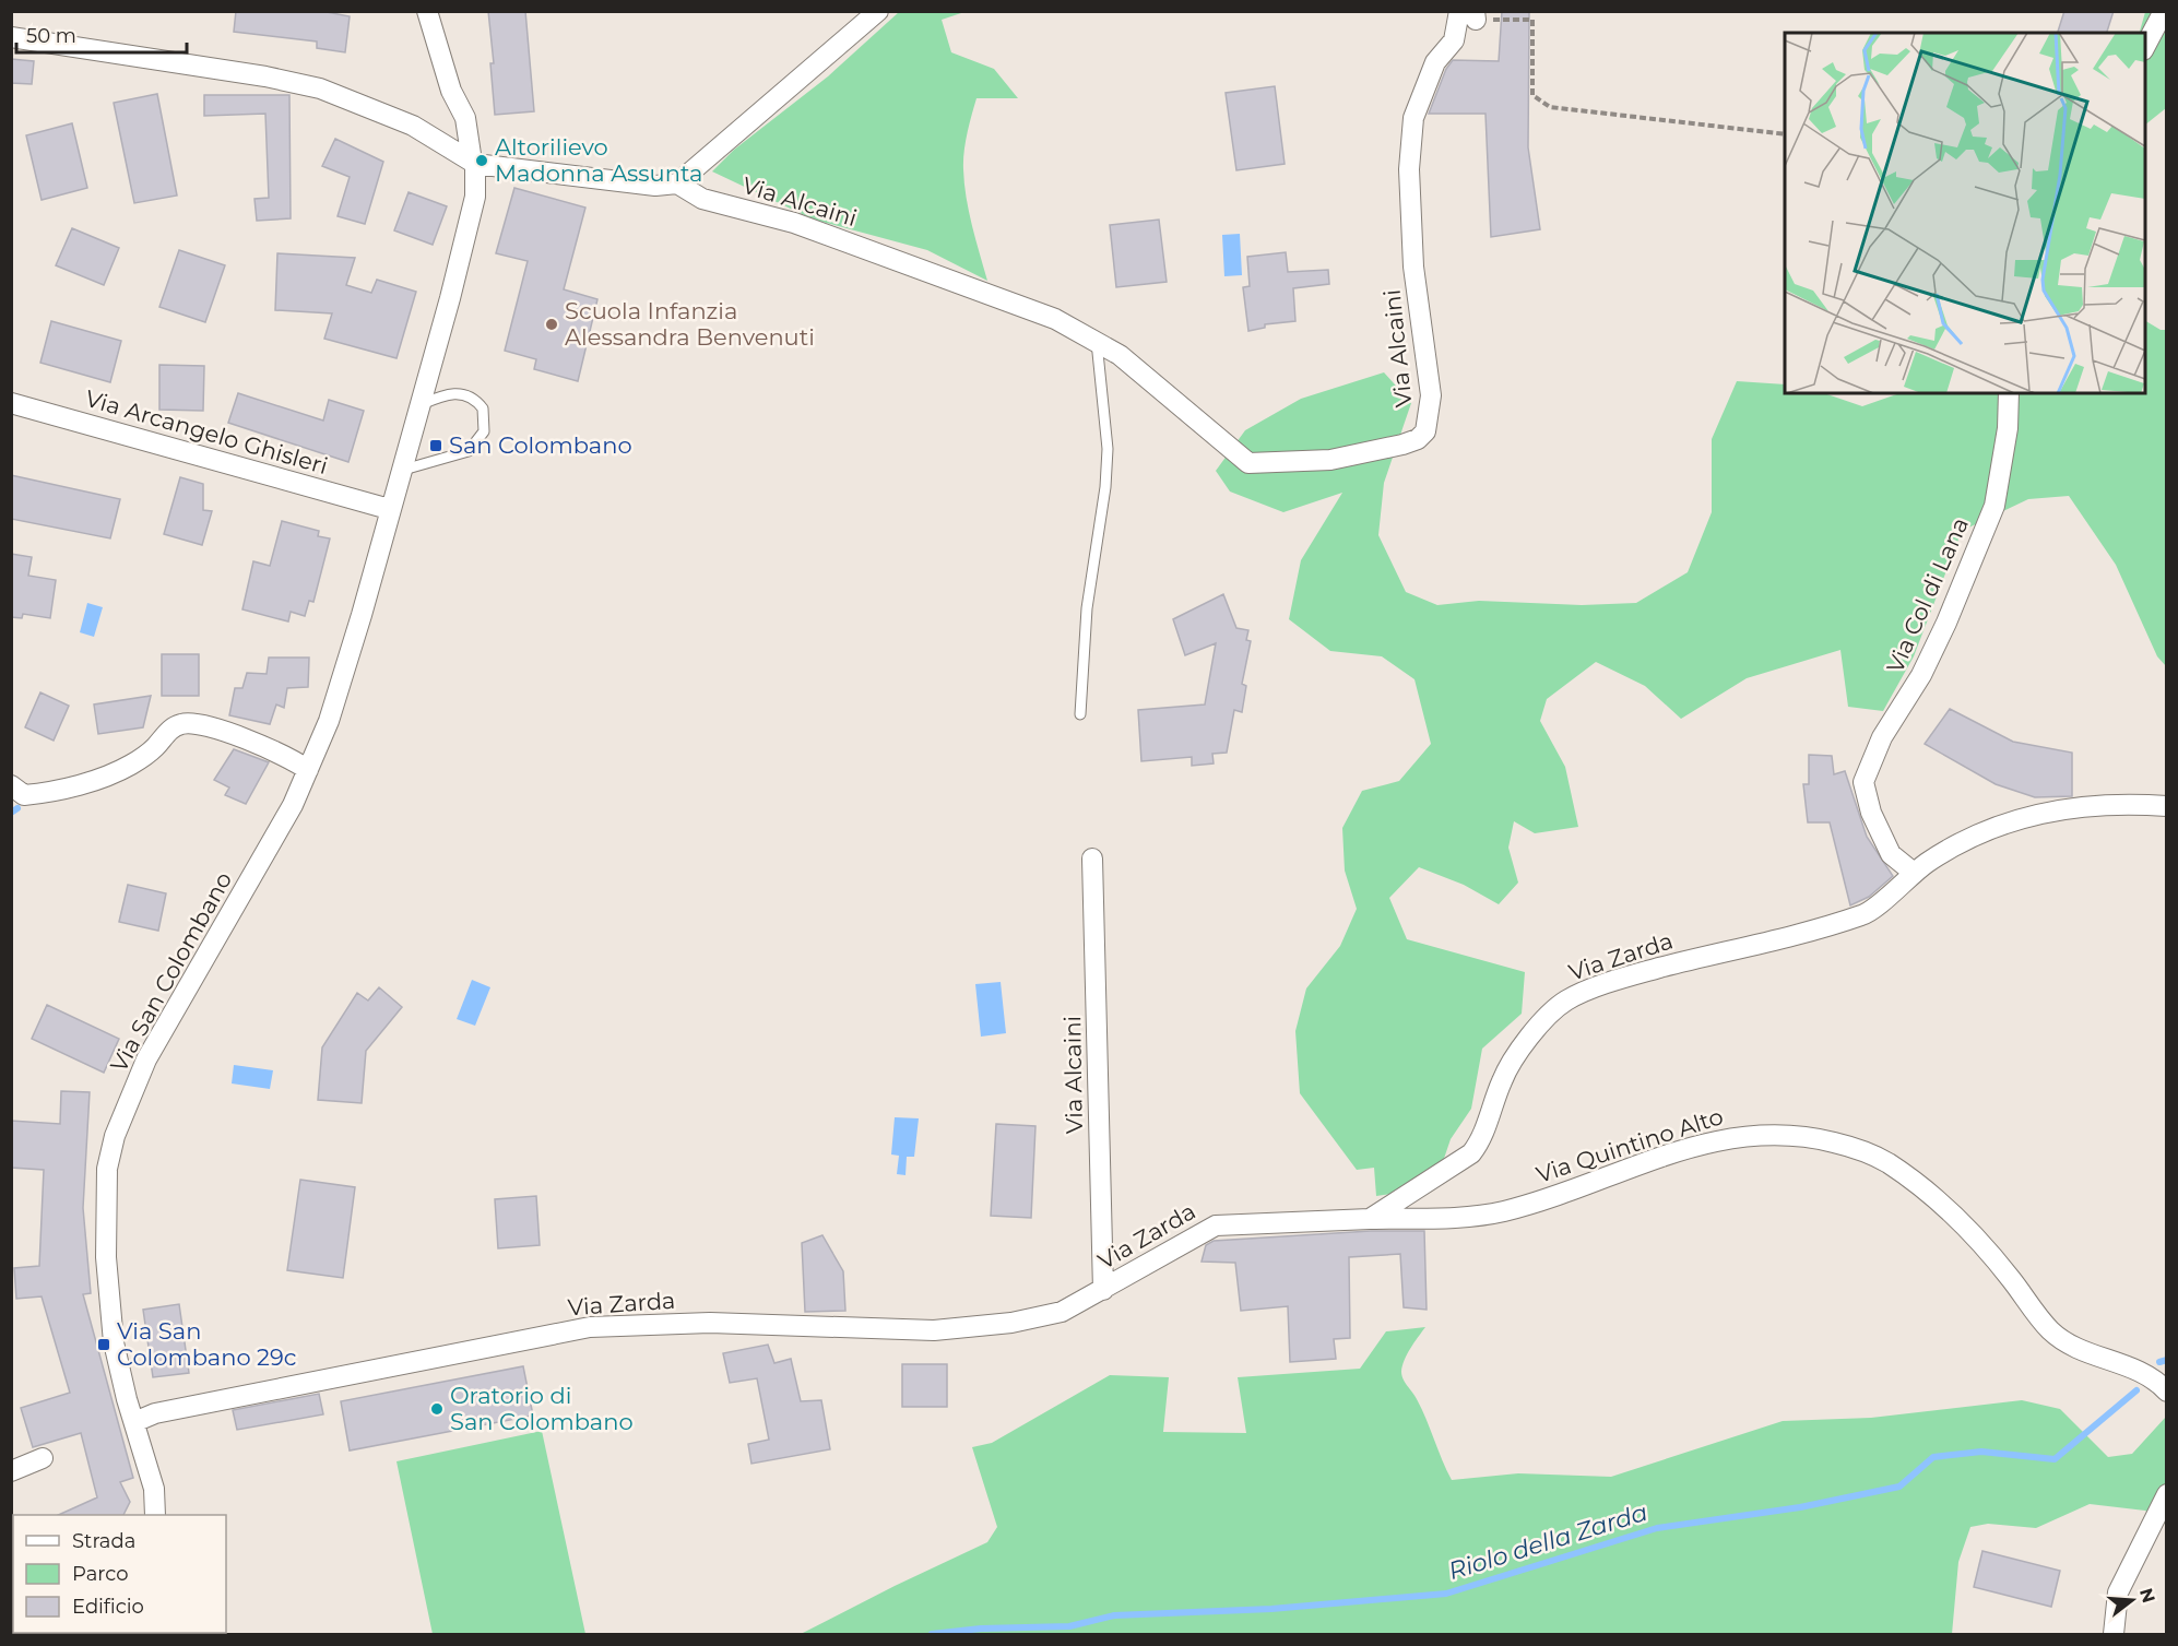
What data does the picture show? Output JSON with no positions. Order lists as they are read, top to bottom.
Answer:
{
  "streets": {
    "street": [
      "Via Alcaini",
      "Via Arcangelo Ghisleri",
      "Via Col di Lana",
      "Via Zarda",
      "Via San Colombano",
      "Via Quintino Alto"
    ]
  },
  "crossings": [
    ["Via Alcaini", "Via Zarda"],
    ["Via Arcangelo Ghisleri", "Via San Colombano"],
    ["Via Col di Lana", "Via Zarda"],
    ["Via Zarda", "Via San Colombano"],
    ["Via Zarda", "Via Quintino Alto"]
  ],
  "water": ["Riolo della Zarda"],
  "places": {
    "other": ["Altorilievo Madonna Assunta", "Scuola Infanzia Alessandra Benvenuti", "Oratorio di San Colombano"],
    "transit": ["San Colombano", "Via San Colombano 29c"]
  },
  "legend": ["Strada", "Parco", "Edificio"],
  "scale_bar": "50 m",
  "north": "right"
}
